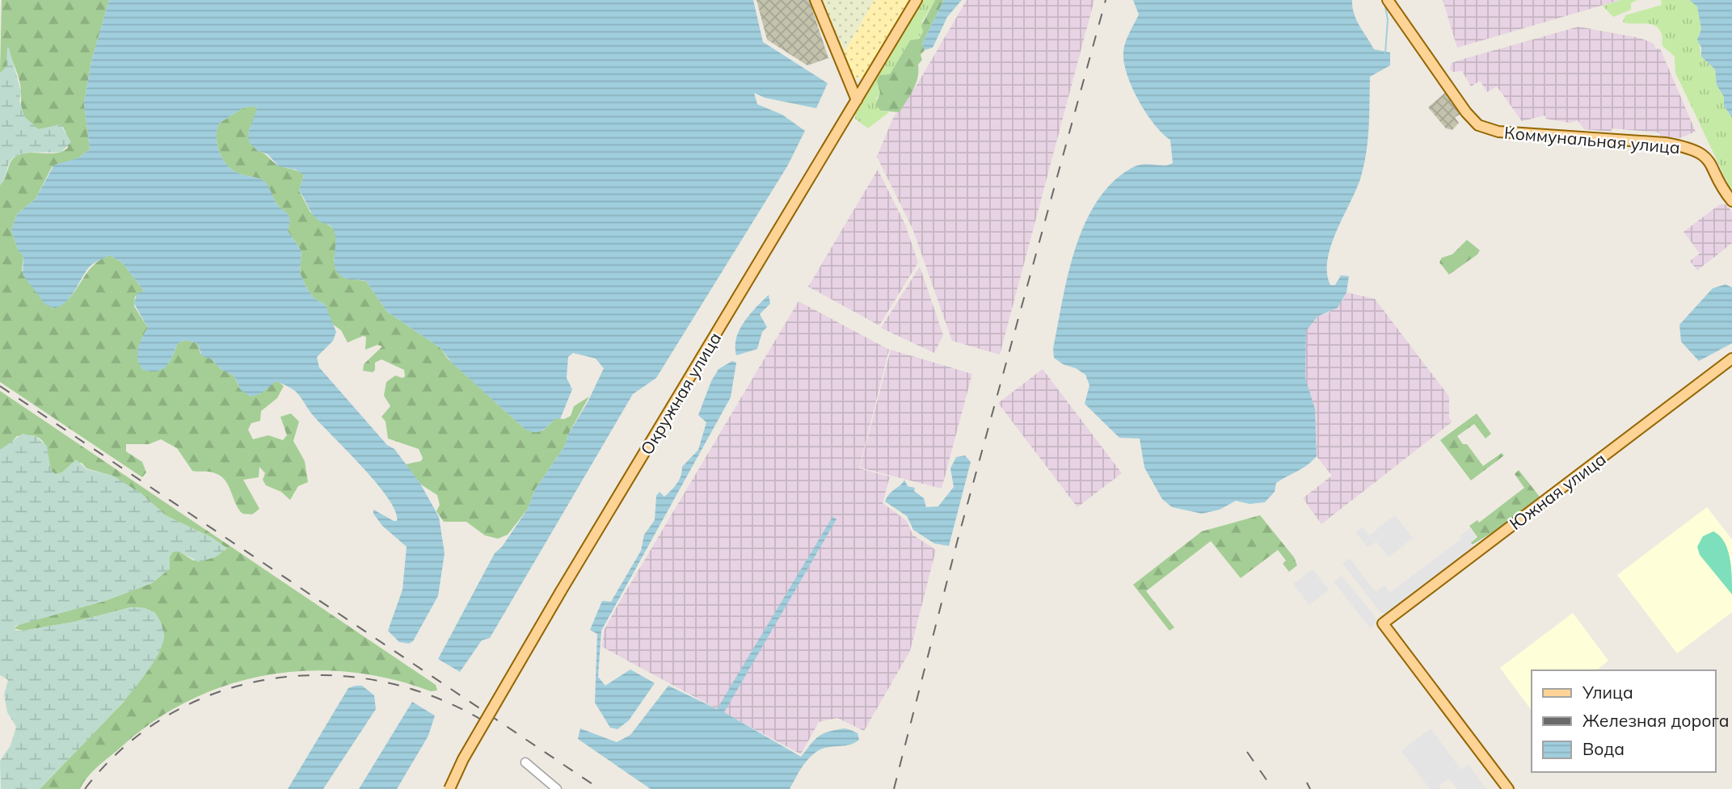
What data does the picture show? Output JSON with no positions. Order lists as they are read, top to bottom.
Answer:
{
  "streets": {
    "main road": ["Коммунальная улица", "Окружная улица", "Южная улица"]
  },
  "legend": ["Улица", "Железная дорога", "Вода"]
}
